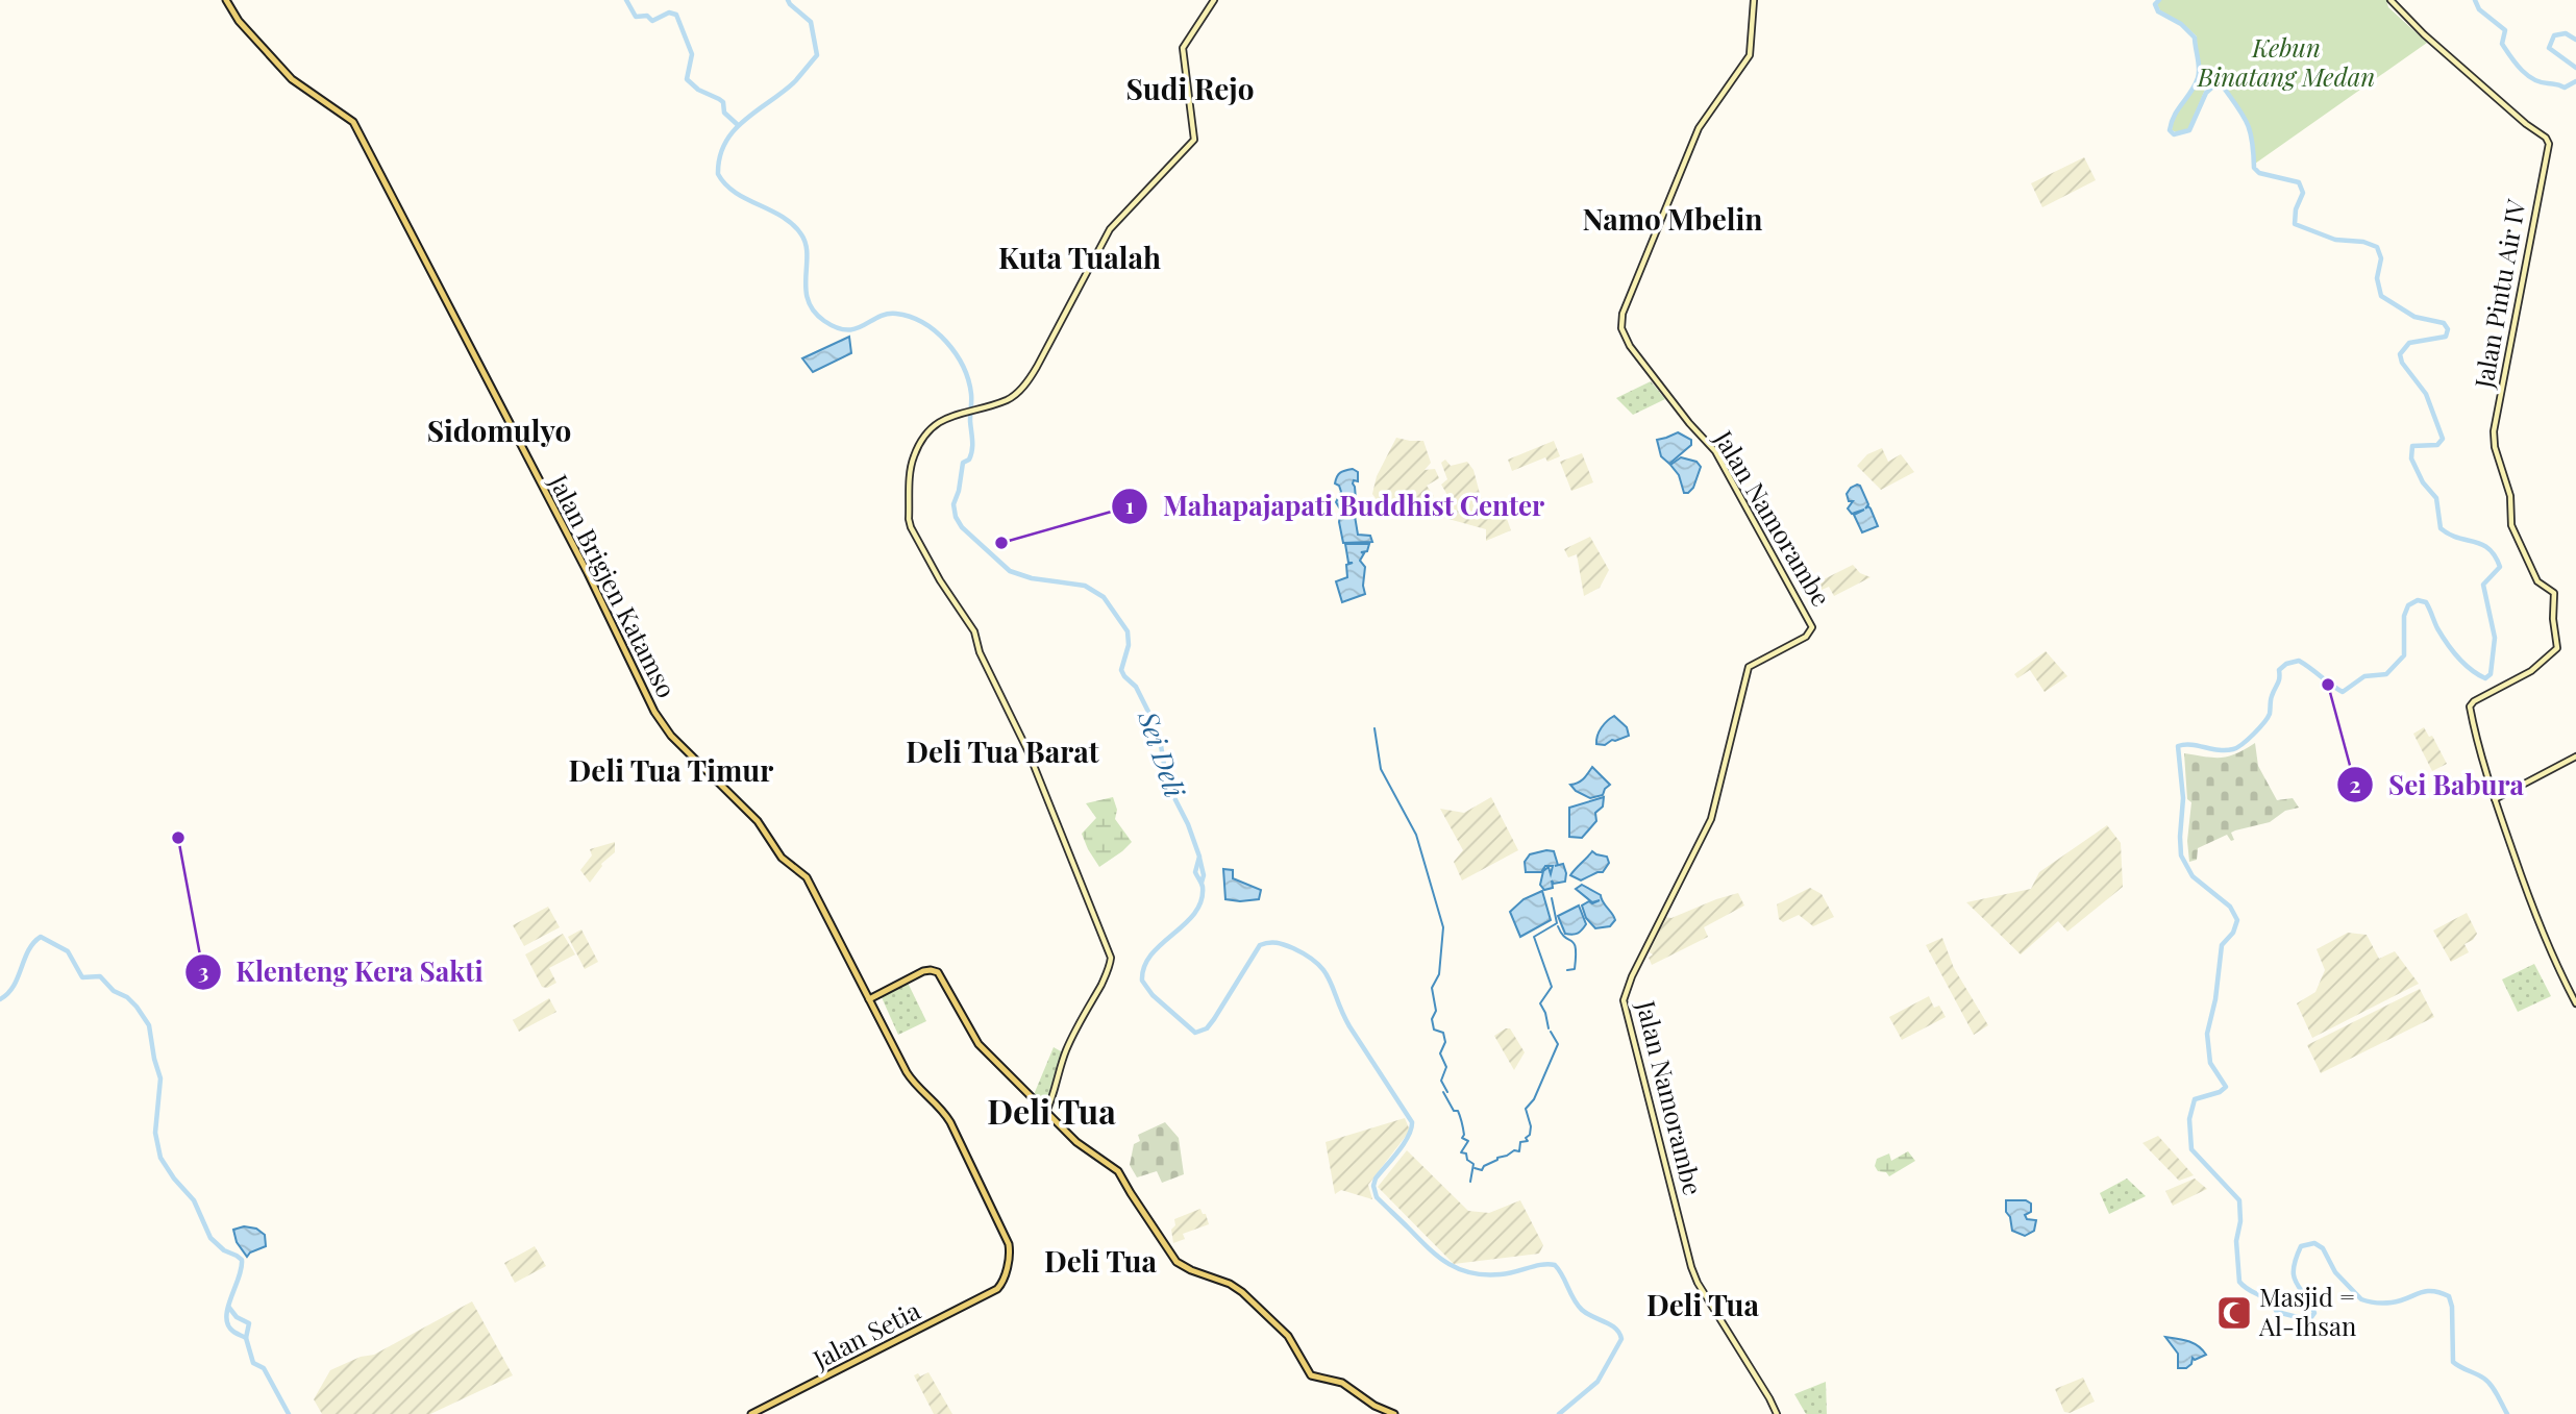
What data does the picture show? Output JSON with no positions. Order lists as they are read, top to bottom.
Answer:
{
  "streets": {
    "main road": [
      "Jalan Pintu Air IV",
      "Jalan Namorambe",
      "Jalan Brigjen Katamso",
      "Jalan Setia"
    ]
  },
  "crossings": [
    ["Jalan Brigjen Katamso", "Jalan Setia"]
  ],
  "districts": [
    "Sudi Rejo",
    "Namo Mbelin",
    "Kuta Tualah",
    "Sidomulyo",
    "Deli Tua Barat",
    "Deli Tua Timur",
    "Deli Tua",
    "Deli Tua",
    "Deli Tua"
  ],
  "water": ["Sei Deli"],
  "parks": ["Kebun Binatang Medan"],
  "places": {
    "other": ["Mahapajapati Buddhist Center", "Sei Babura", "Klenteng Kera Sakti"],
    "mosque": ["Masjid = Al-Ihsan"]
  }
}
